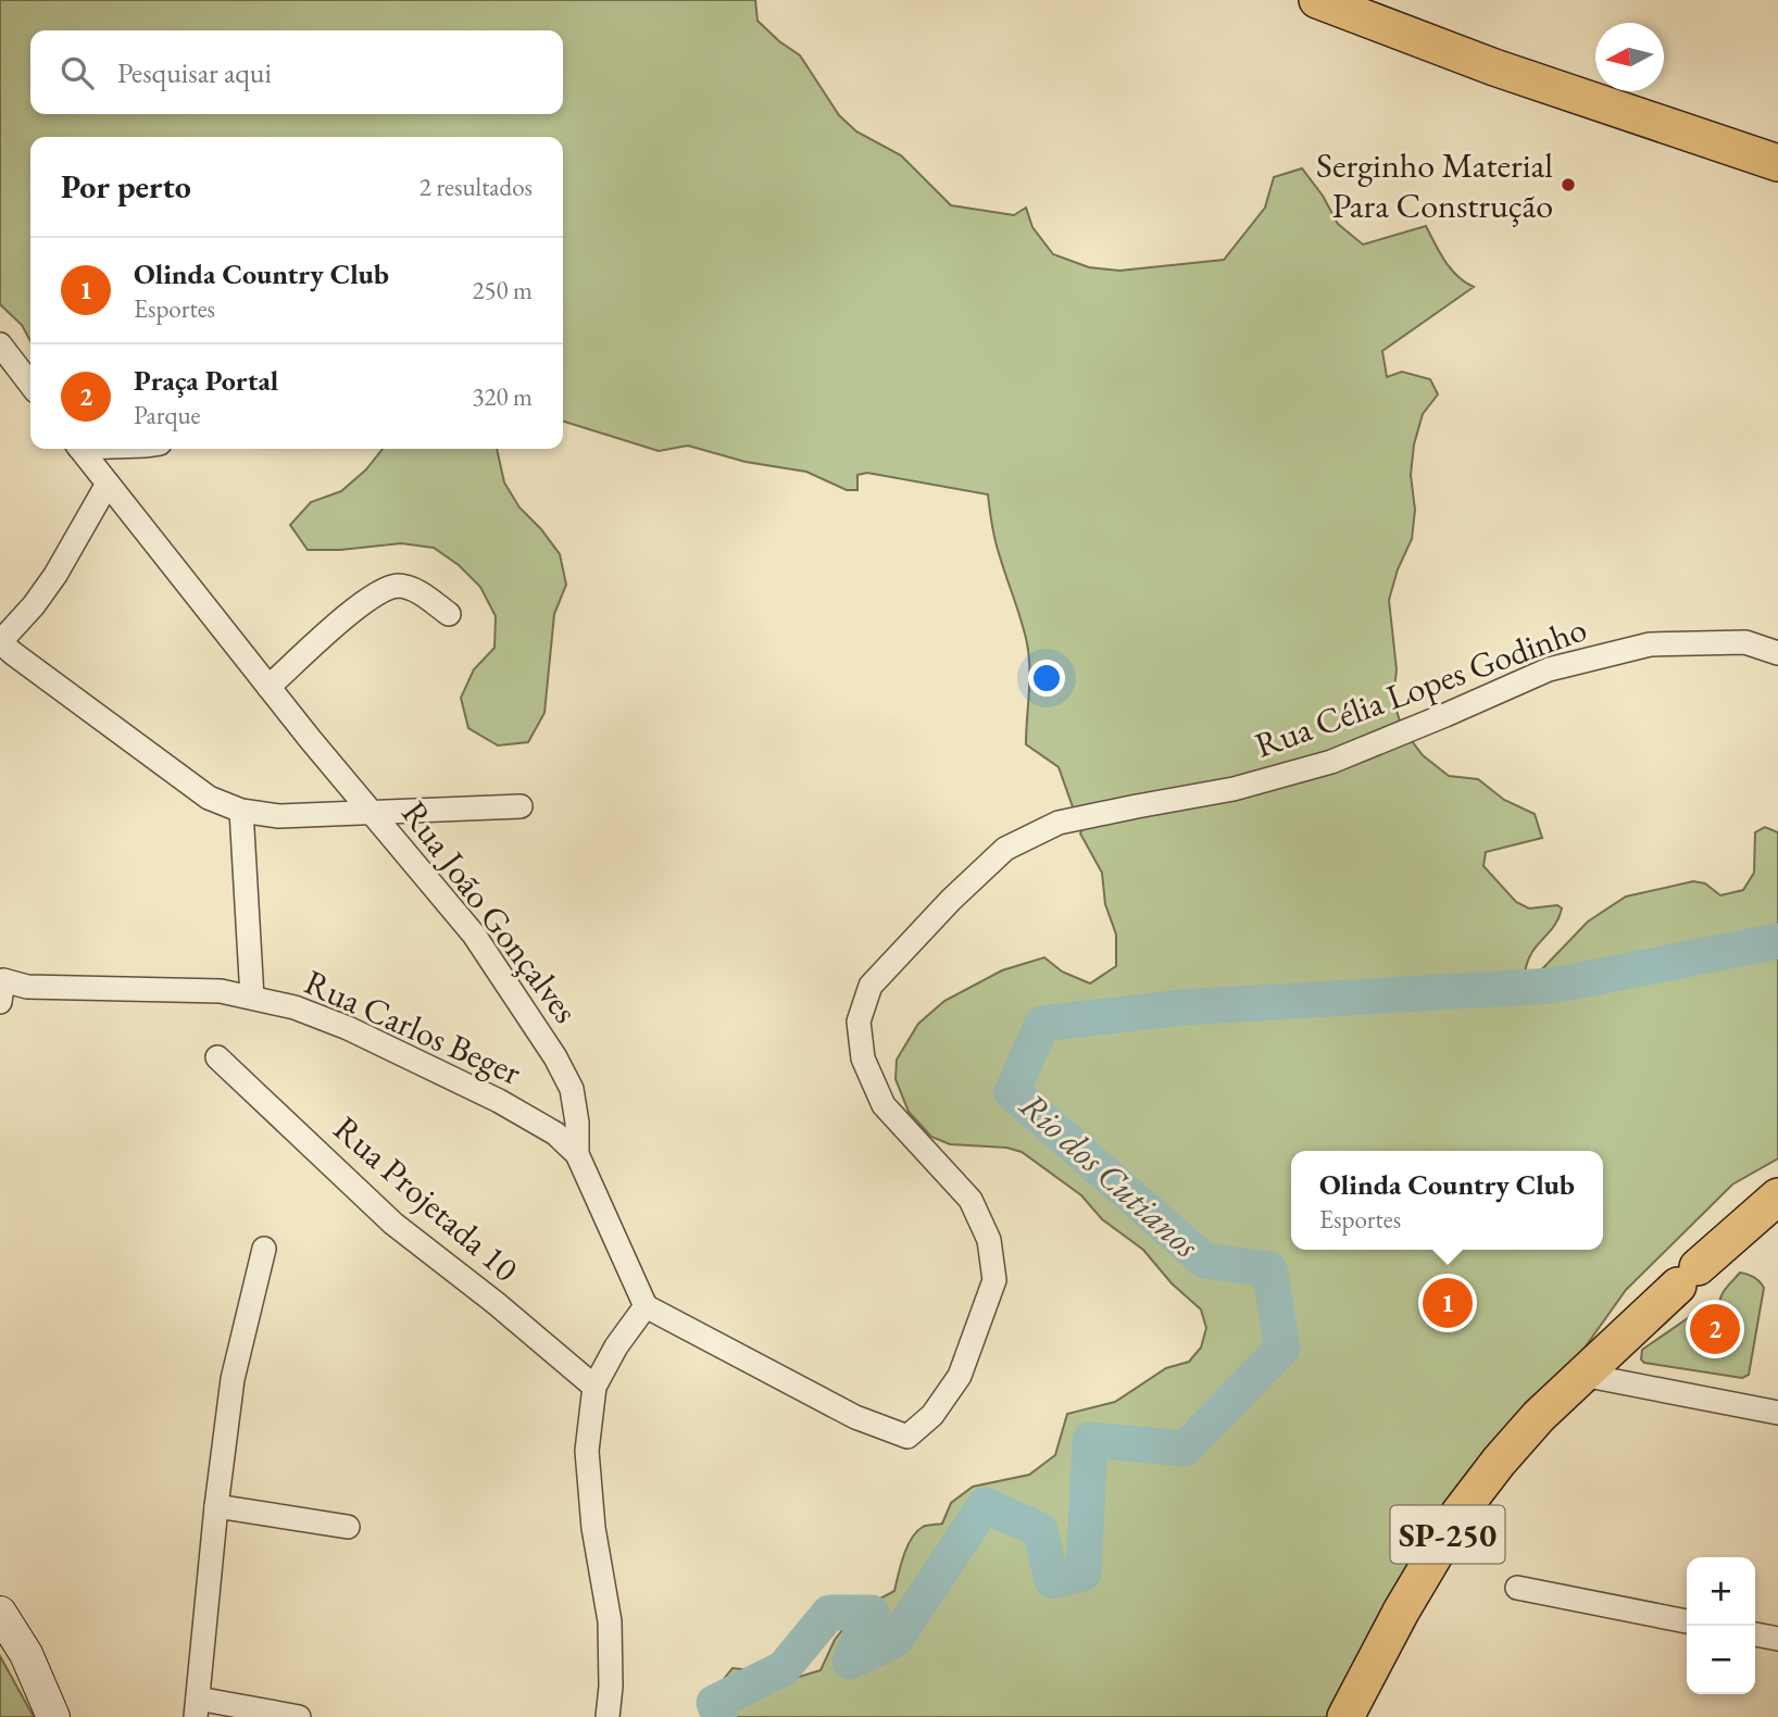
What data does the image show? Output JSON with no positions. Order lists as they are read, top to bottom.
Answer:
{
  "streets": {
    "main road": ["SP-250"],
    "street": [
      "Rua Célia Lopes Godinho",
      "Rua João Gonçalves",
      "Rua Carlos Beger",
      "Rua Projetada 10"
    ]
  },
  "crossings": [
    ["Rua Célia Lopes Godinho", "Rua João Gonçalves"],
    ["Rua João Gonçalves", "Rua Carlos Beger"]
  ],
  "water": ["Rio dos Cutianos"],
  "places": ["Serginho Material Para Construção"],
  "north": "left",
  "page": {
    "search": "Pesquisar aqui",
    "heading": ["Por perto", "2 resultados"],
    "list": [
      {
        "mark": "1",
        "name": "Olinda Country Club",
        "note": "Esportes",
        "value": "250 m"
      },
      {
        "mark": "2",
        "name": "Praça Portal",
        "note": "Parque",
        "value": "320 m"
      }
    ],
    "popup": ["Olinda Country Club", "Esportes"],
    "pins": ["1", "2"],
    "map_buttons": ["+", "−"]
  }
}
